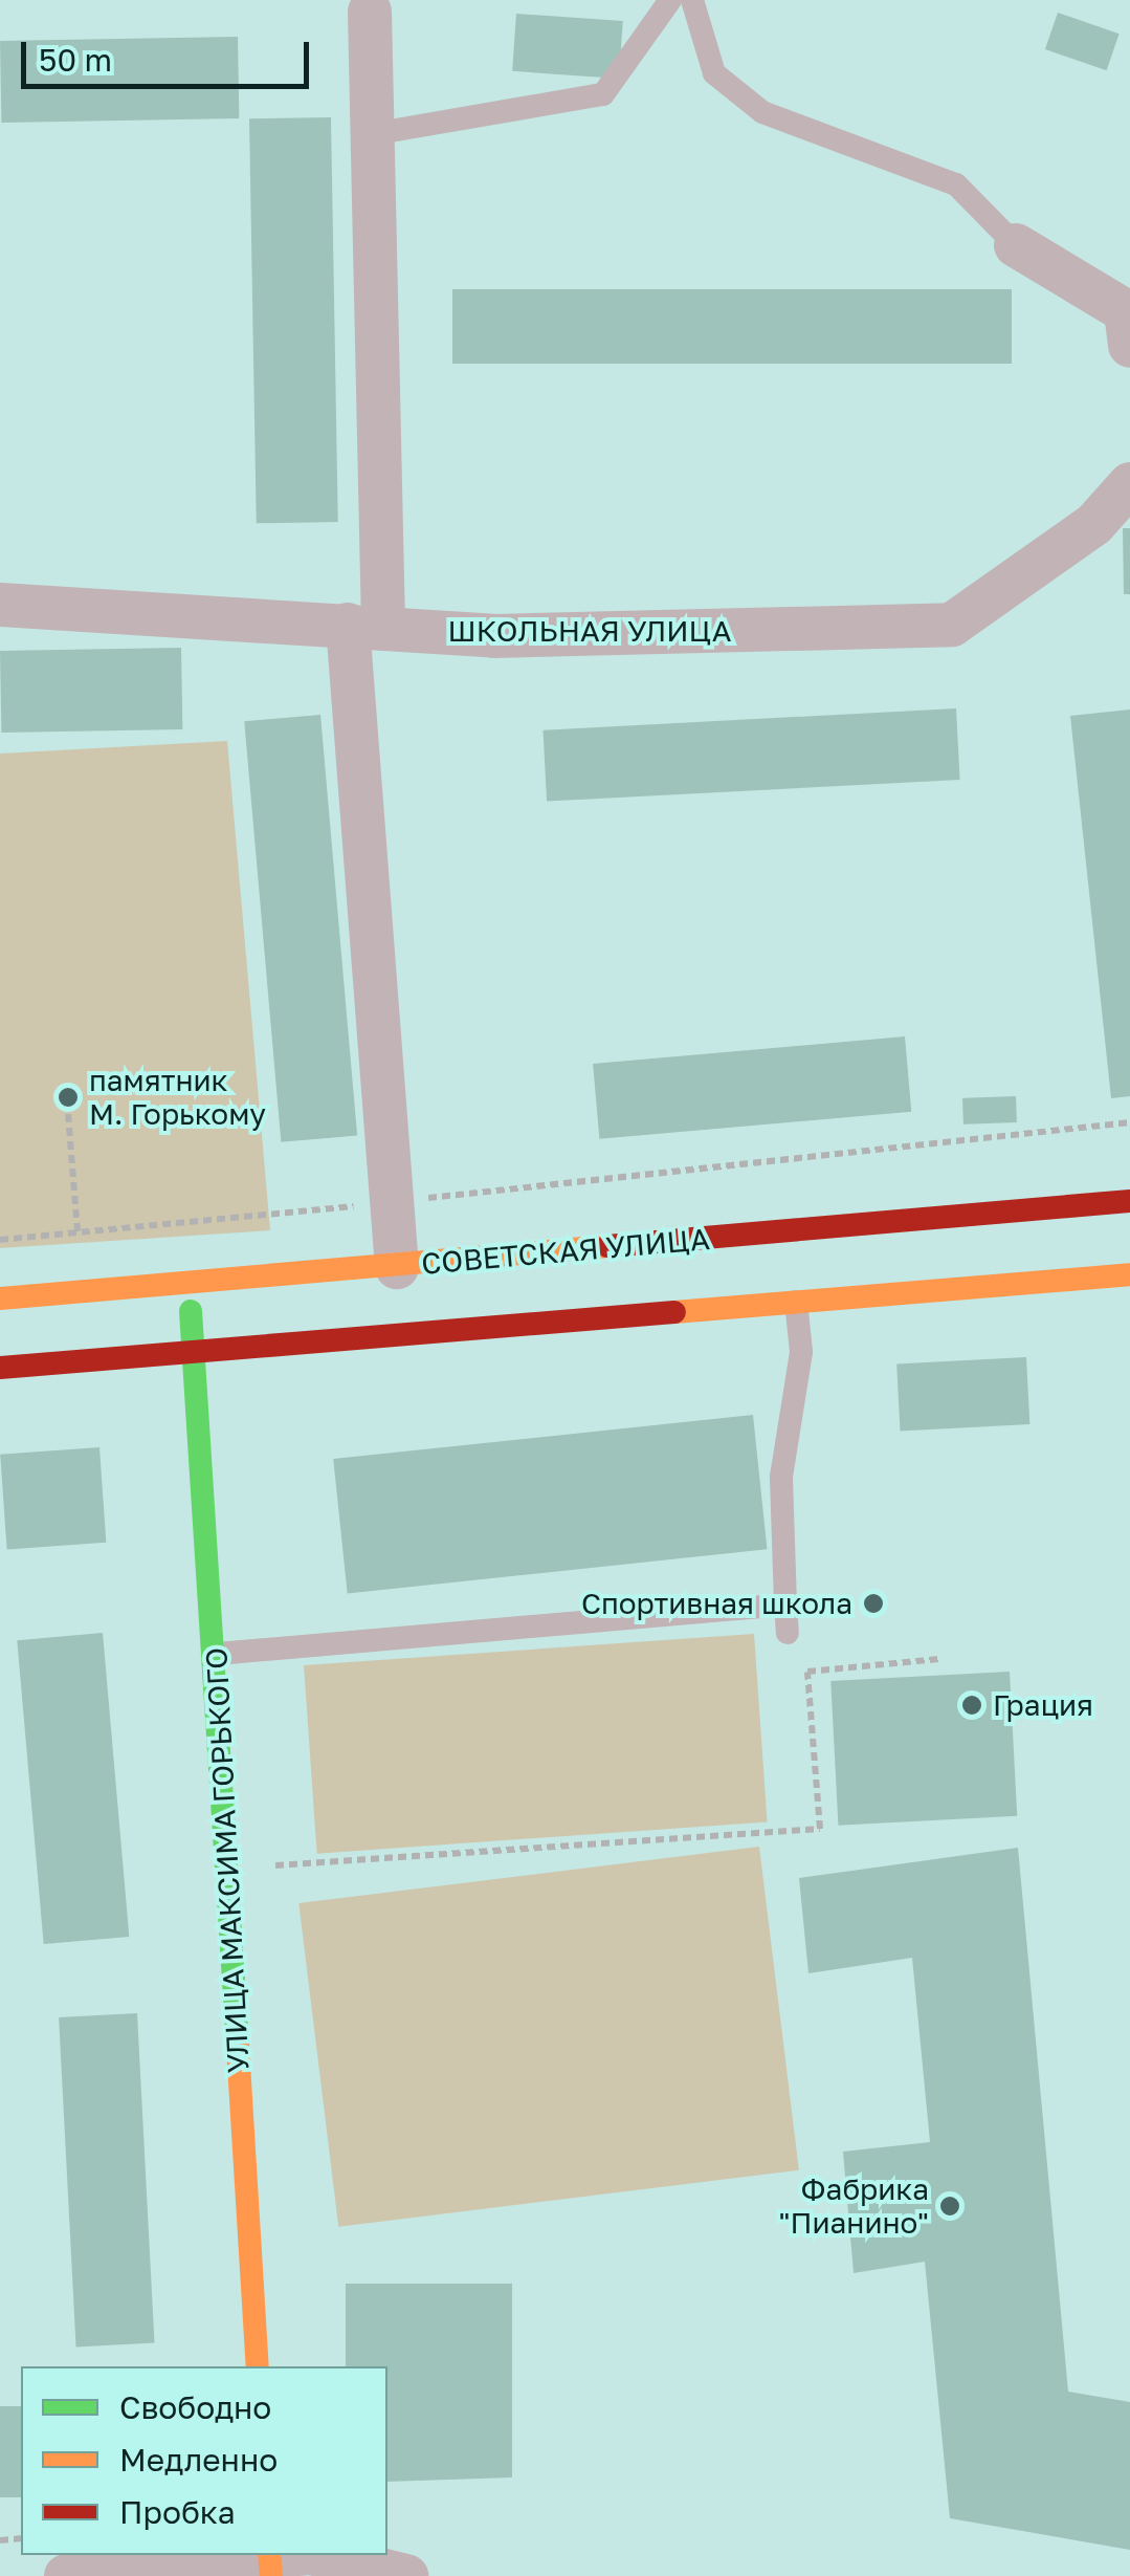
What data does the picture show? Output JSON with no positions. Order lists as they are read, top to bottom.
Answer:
{
  "streets": {
    "main road": ["СОВЕТСКАЯ УЛИЦА", "УЛИЦА МАКСИМА ГОРЬКОГО"],
    "street": ["ШКОЛЬНАЯ УЛИЦА"]
  },
  "crossings": [
    ["СОВЕТСКАЯ УЛИЦА", "УЛИЦА МАКСИМА ГОРЬКОГО"]
  ],
  "places": [
    "памятник М. Горькому",
    "Спортивная школа",
    "Грация",
    "Фабрика \"Пианино\""
  ],
  "legend": ["Свободно", "Медленно", "Пробка"],
  "scale_bar": "50 m"
}
